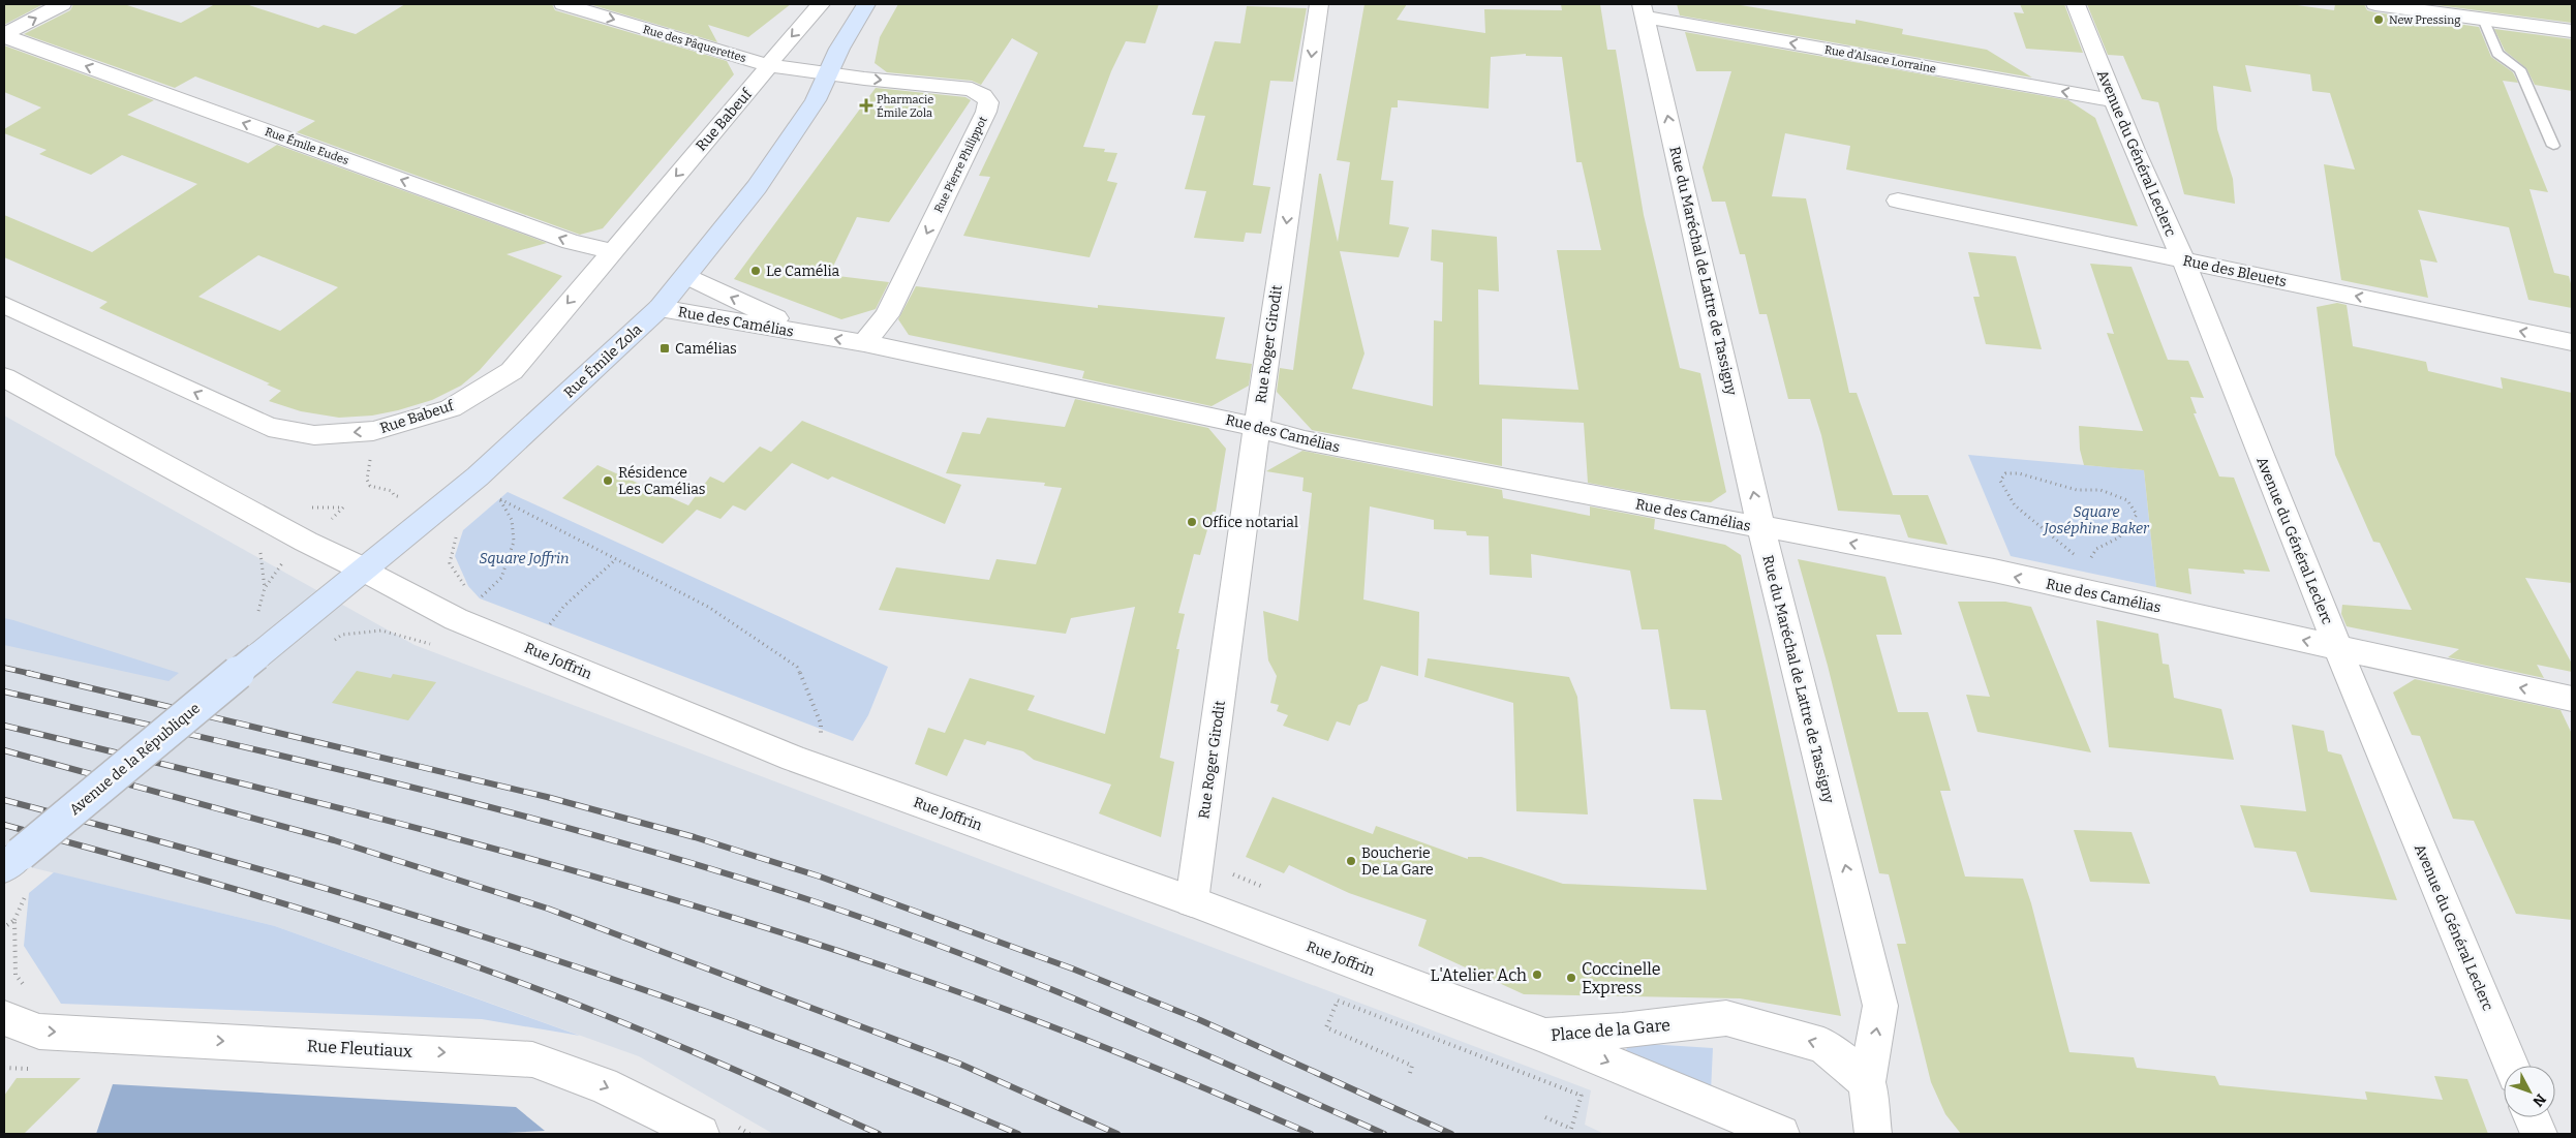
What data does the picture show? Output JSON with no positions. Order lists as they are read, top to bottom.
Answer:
{
  "streets": {
    "main road": ["Rue Émile Zola", "Avenue de la République"],
    "street": [
      "Rue des Pâquerettes",
      "Rue d'Alsace Lorraine",
      "Rue Babeuf",
      "Rue Émile Eudes",
      "Avenue du Général Leclerc",
      "Rue Pierre Philippot",
      "Rue du Maréchal de Lattre de Tassigny",
      "Rue des Bleuets",
      "Rue des Camélias",
      "Rue Roger Girodit",
      "Rue Joffrin",
      "Place de la Gare",
      "Rue Fleutiaux"
    ]
  },
  "crossings": [
    ["Rue des Pâquerettes", "Rue Babeuf"],
    ["Rue des Pâquerettes", "Rue Pierre Philippot"],
    ["Rue des Pâquerettes", "Rue Émile Zola"],
    ["Rue d'Alsace Lorraine", "Avenue du Général Leclerc"],
    ["Rue d'Alsace Lorraine", "Rue du Maréchal de Lattre de Tassigny"],
    ["Rue Babeuf", "Rue Émile Eudes"],
    ["Avenue du Général Leclerc", "Rue des Bleuets"],
    ["Avenue du Général Leclerc", "Rue des Camélias"],
    ["Rue Pierre Philippot", "Rue des Camélias"],
    ["Rue Pierre Philippot", "Rue Émile Zola"],
    ["Rue du Maréchal de Lattre de Tassigny", "Rue des Camélias"],
    ["Rue du Maréchal de Lattre de Tassigny", "Place de la Gare"],
    ["Rue des Camélias", "Rue Roger Girodit"],
    ["Rue des Camélias", "Rue Émile Zola"],
    ["Rue Roger Girodit", "Rue Joffrin"],
    ["Rue Émile Zola", "Rue Joffrin"],
    ["Rue Émile Zola", "Avenue de la République"],
    ["Rue Joffrin", "Place de la Gare"]
  ],
  "one_way": [
    "Rue des Pâquerettes",
    "Rue d'Alsace Lorraine",
    "Rue Babeuf",
    "Rue Émile Eudes",
    "Rue du Maréchal de Lattre de Tassigny",
    "Rue des Bleuets",
    "Rue des Camélias",
    "Rue Roger Girodit",
    "Rue Fleutiaux"
  ],
  "parks": ["Square Joséphine Baker", "Square Joffrin"],
  "places": {
    "other": [
      "New Pressing",
      "Le Camélia",
      "Résidence Les Camélias",
      "Office notarial",
      "Boucherie De La Gare",
      "L'Atelier Ach",
      "Coccinelle Express"
    ],
    "health": ["Pharmacie Émile Zola"],
    "transit": ["Camélias"]
  },
  "north": "bottom right"
}
